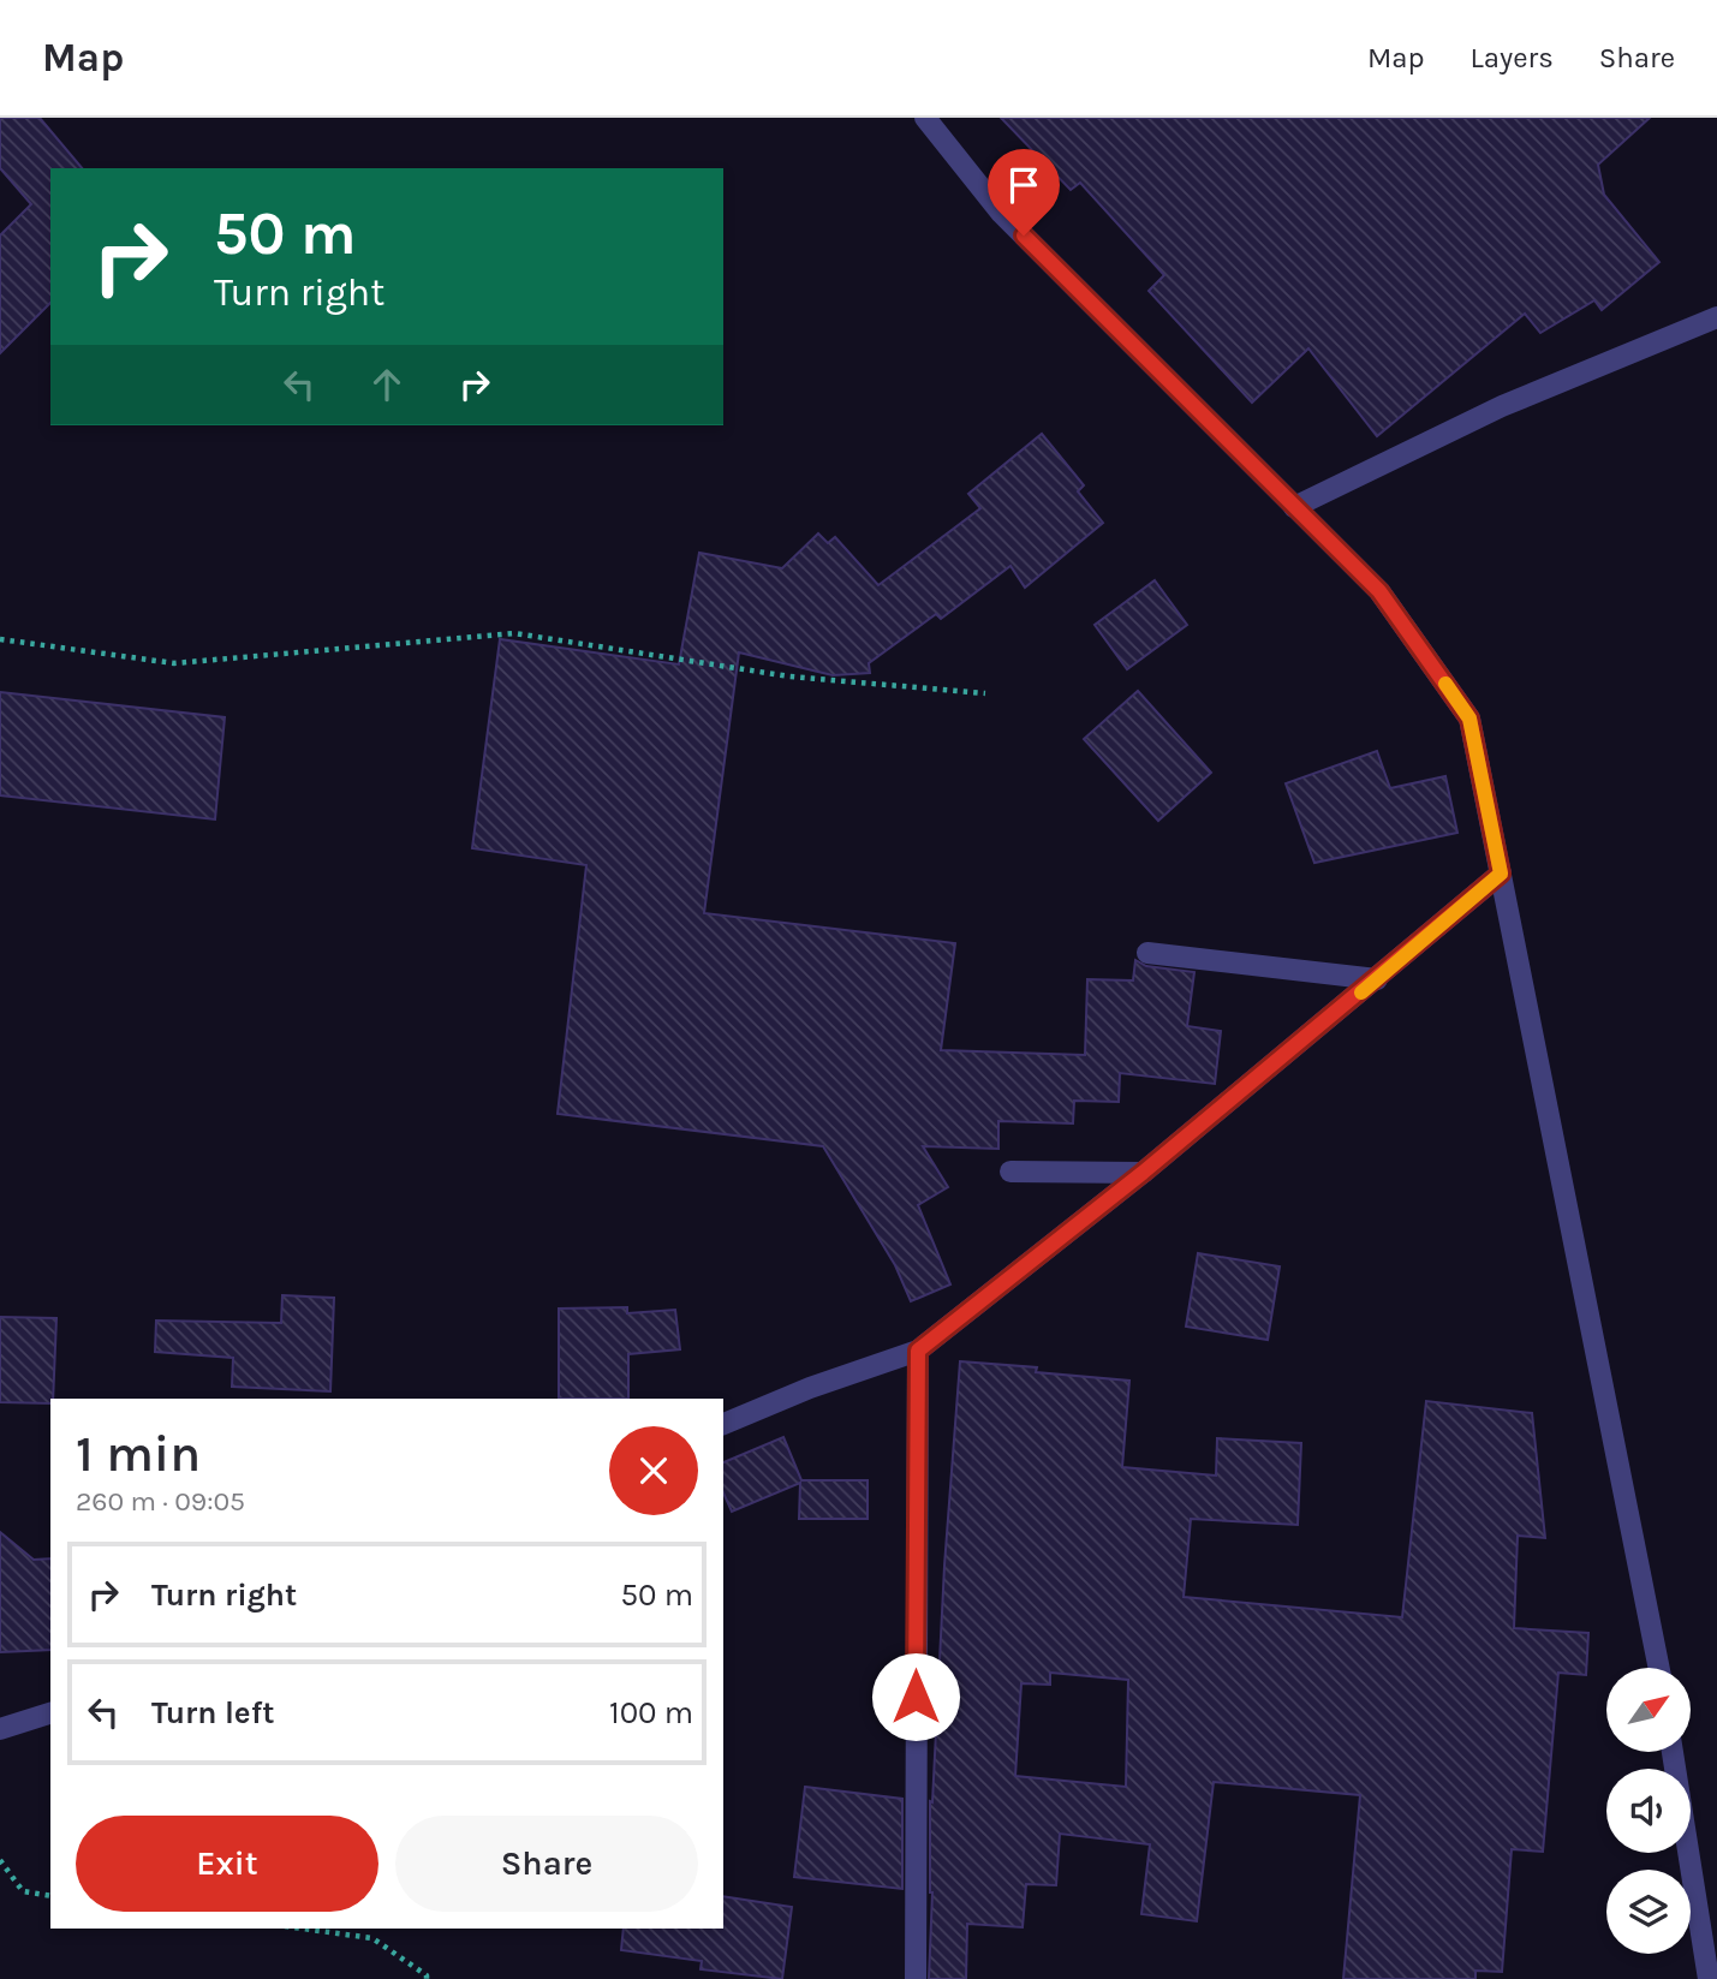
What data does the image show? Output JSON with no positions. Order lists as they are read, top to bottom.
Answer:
{
  "north": "top right",
  "page": {
    "header": "Map",
    "nav": ["Map", "Layers", "Share"],
    "turn": ["50 m", "Turn right"],
    "heading": ["1 min", "260 m · 09:05"],
    "list": [
      {
        "name": "Turn right",
        "value": "50 m"
      },
      {
        "name": "Turn left",
        "value": "100 m"
      }
    ],
    "buttons": ["Exit", "Share"]
  }
}
